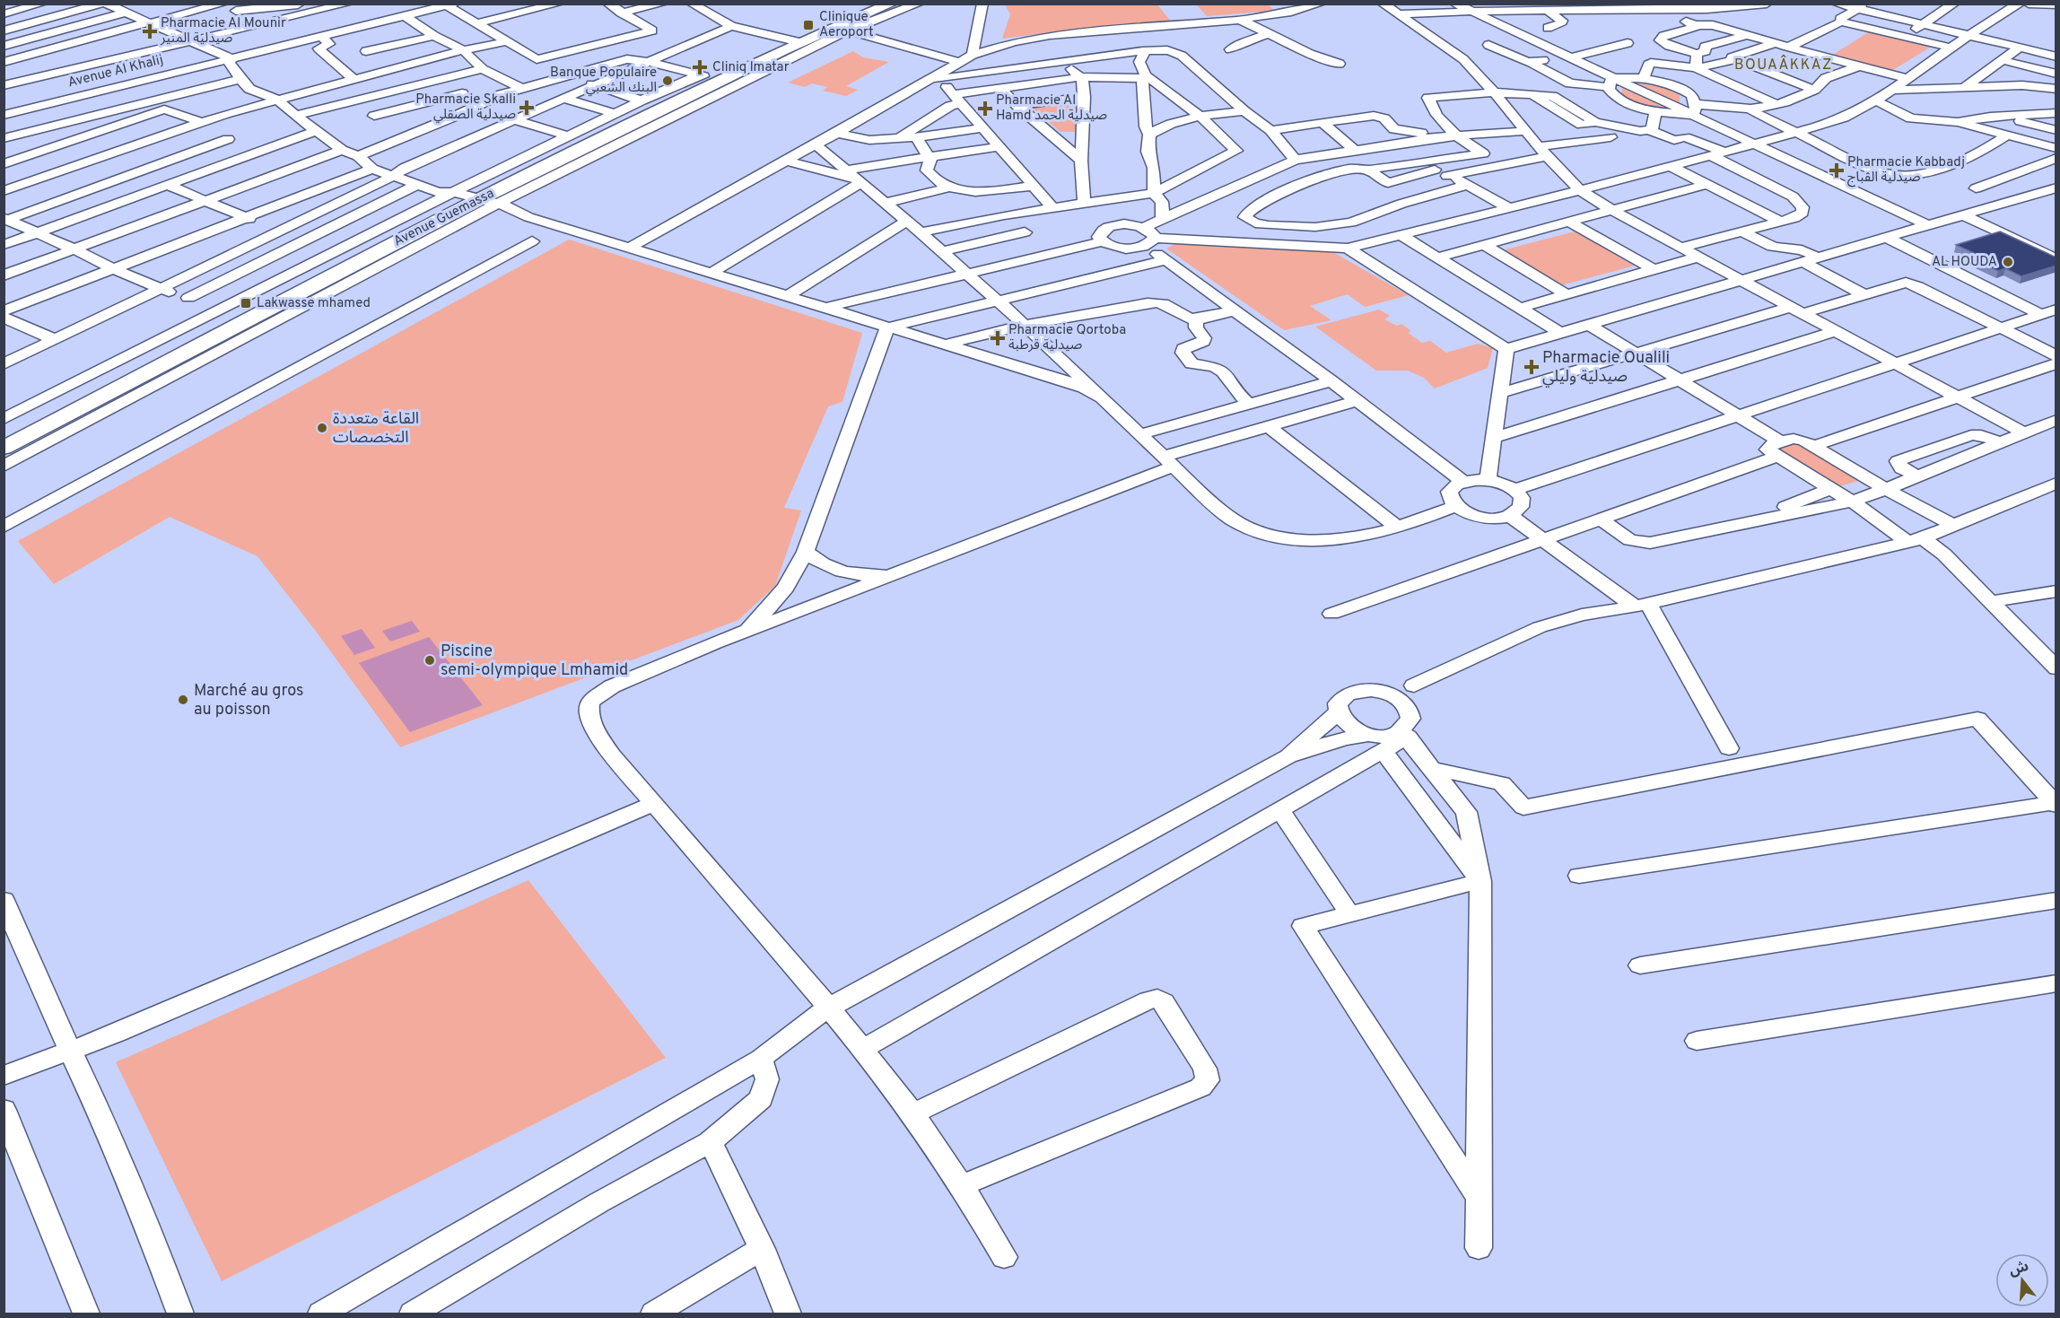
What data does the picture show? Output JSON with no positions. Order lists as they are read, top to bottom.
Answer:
{
  "streets": {
    "main road": ["Avenue Guemassa"],
    "street": ["Avenue Al Khalij"]
  },
  "districts": ["BOUAÂKKAZ"],
  "places": {
    "transit": ["Clinique Aeroport", "Lakwasse mhamed"],
    "health": [
      "Pharmacie Al Mounir صيدلية المنير",
      "Cliniq lmatar",
      "Pharmacie Skalli صيدلية الصقلي",
      "Pharmacie Al Hamd صيدلية الحمد",
      "Pharmacie Kabbadj صيدلية القباج",
      "Pharmacie Qortoba صيدلية قرطبة",
      "Pharmacie Oualili صيدلية وليلي"
    ],
    "other": [
      "Banque Populaire البنك الشعبي",
      "AL HOUDA",
      "القاعة متعددة التخصصات",
      "Piscine semi-olympique Lmhamid",
      "Marché au gros au poisson"
    ]
  },
  "north": "top"
}
